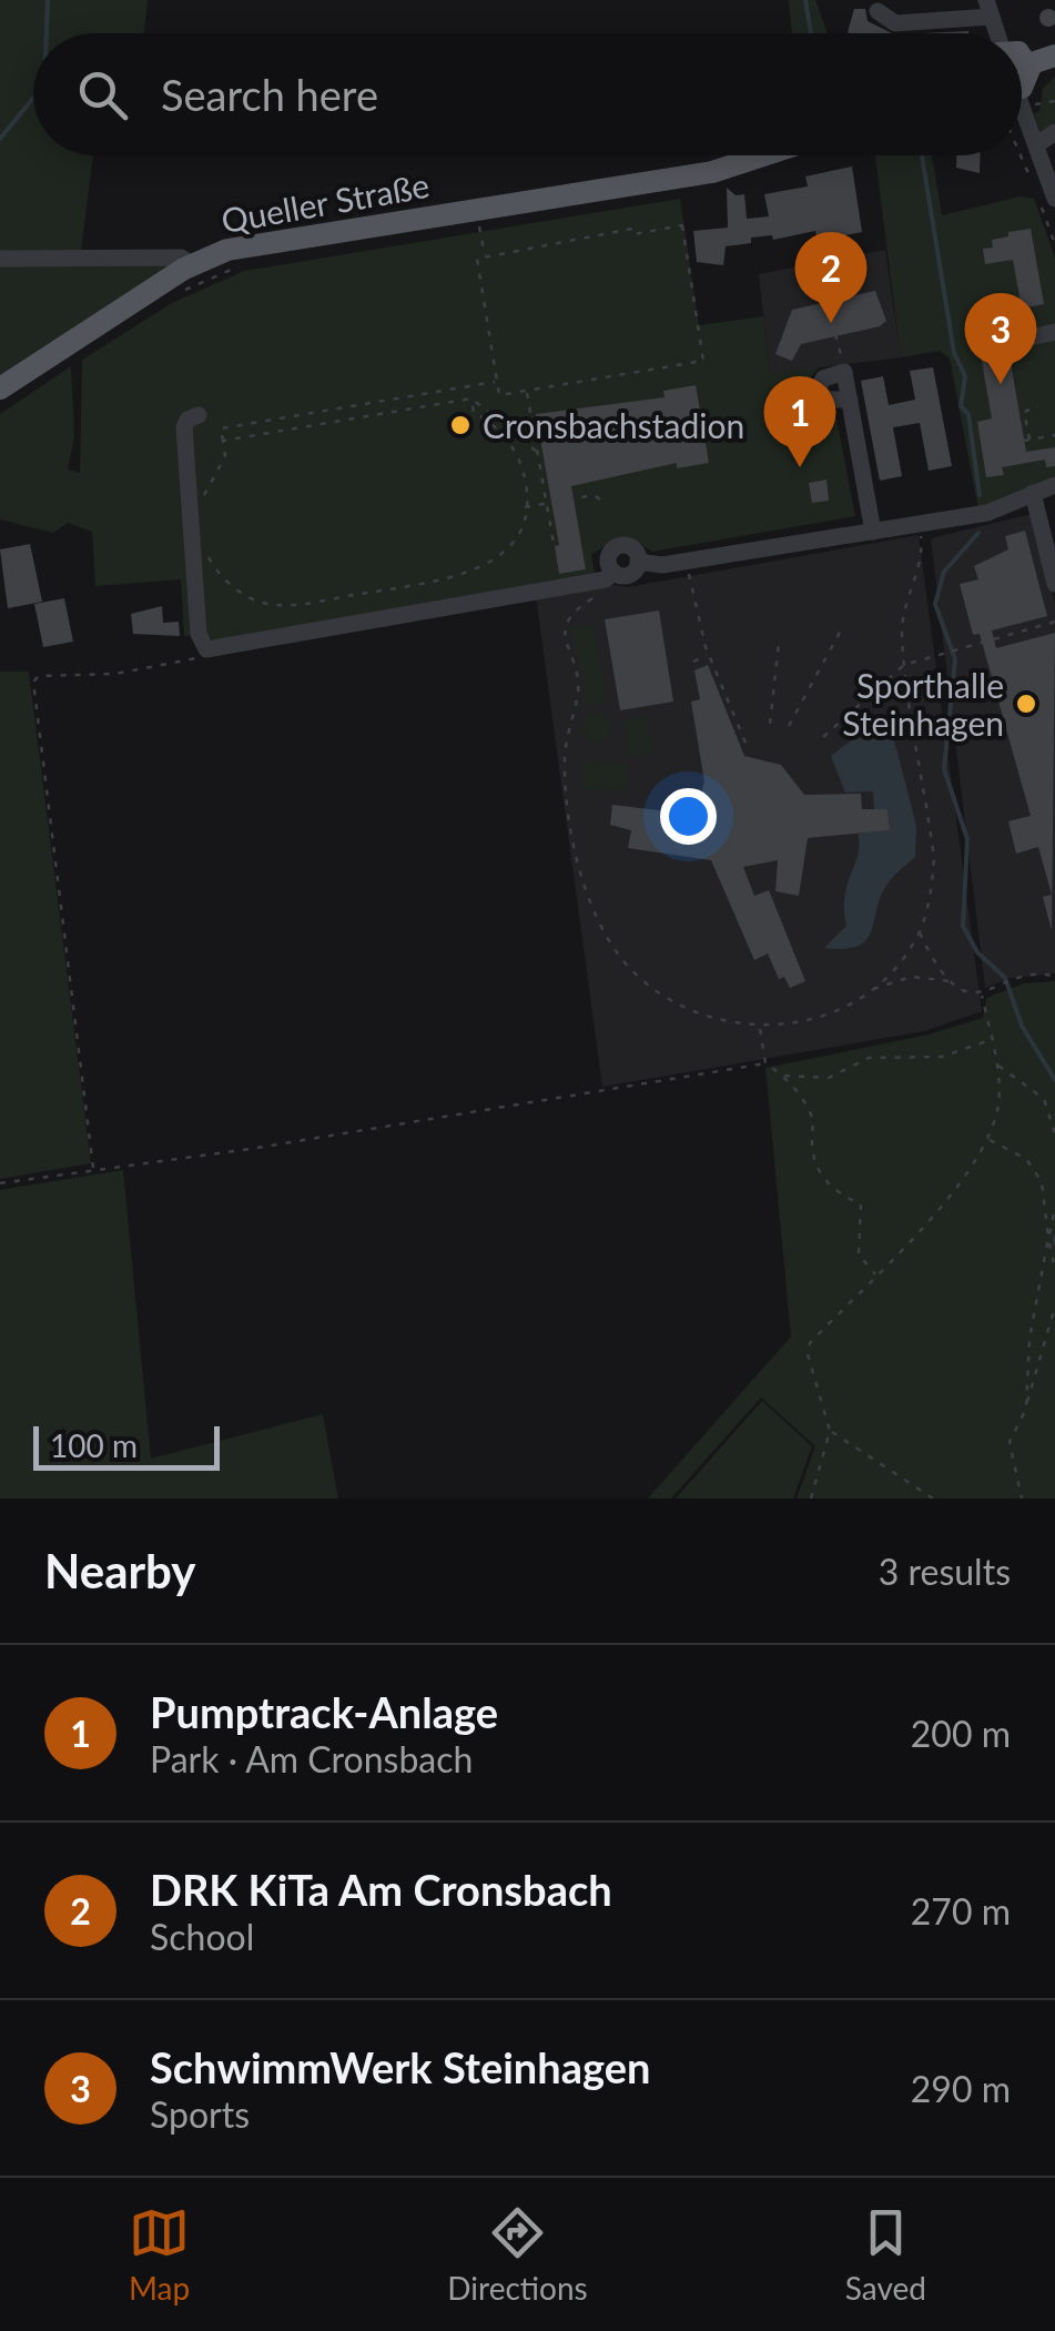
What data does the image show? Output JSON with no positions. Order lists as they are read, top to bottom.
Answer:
{
  "streets": {
    "main road": ["Queller Straße"]
  },
  "places": ["Cronsbachstadion", "Sporthalle Steinhagen"],
  "scale_bar": "100 m",
  "page": {
    "search": "Search here",
    "pins": ["2", "3", "1"],
    "scale": "100 m",
    "heading": ["Nearby", "3 results"],
    "list": [
      {
        "mark": "1",
        "name": "Pumptrack-Anlage",
        "note": "Park · Am Cronsbach",
        "value": "200 m"
      },
      {
        "mark": "2",
        "name": "DRK KiTa Am Cronsbach",
        "note": "School",
        "value": "270 m"
      },
      {
        "mark": "3",
        "name": "SchwimmWerk Steinhagen",
        "note": "Sports",
        "value": "290 m"
      }
    ],
    "nav": ["Map", "Directions", "Saved"]
  }
}
